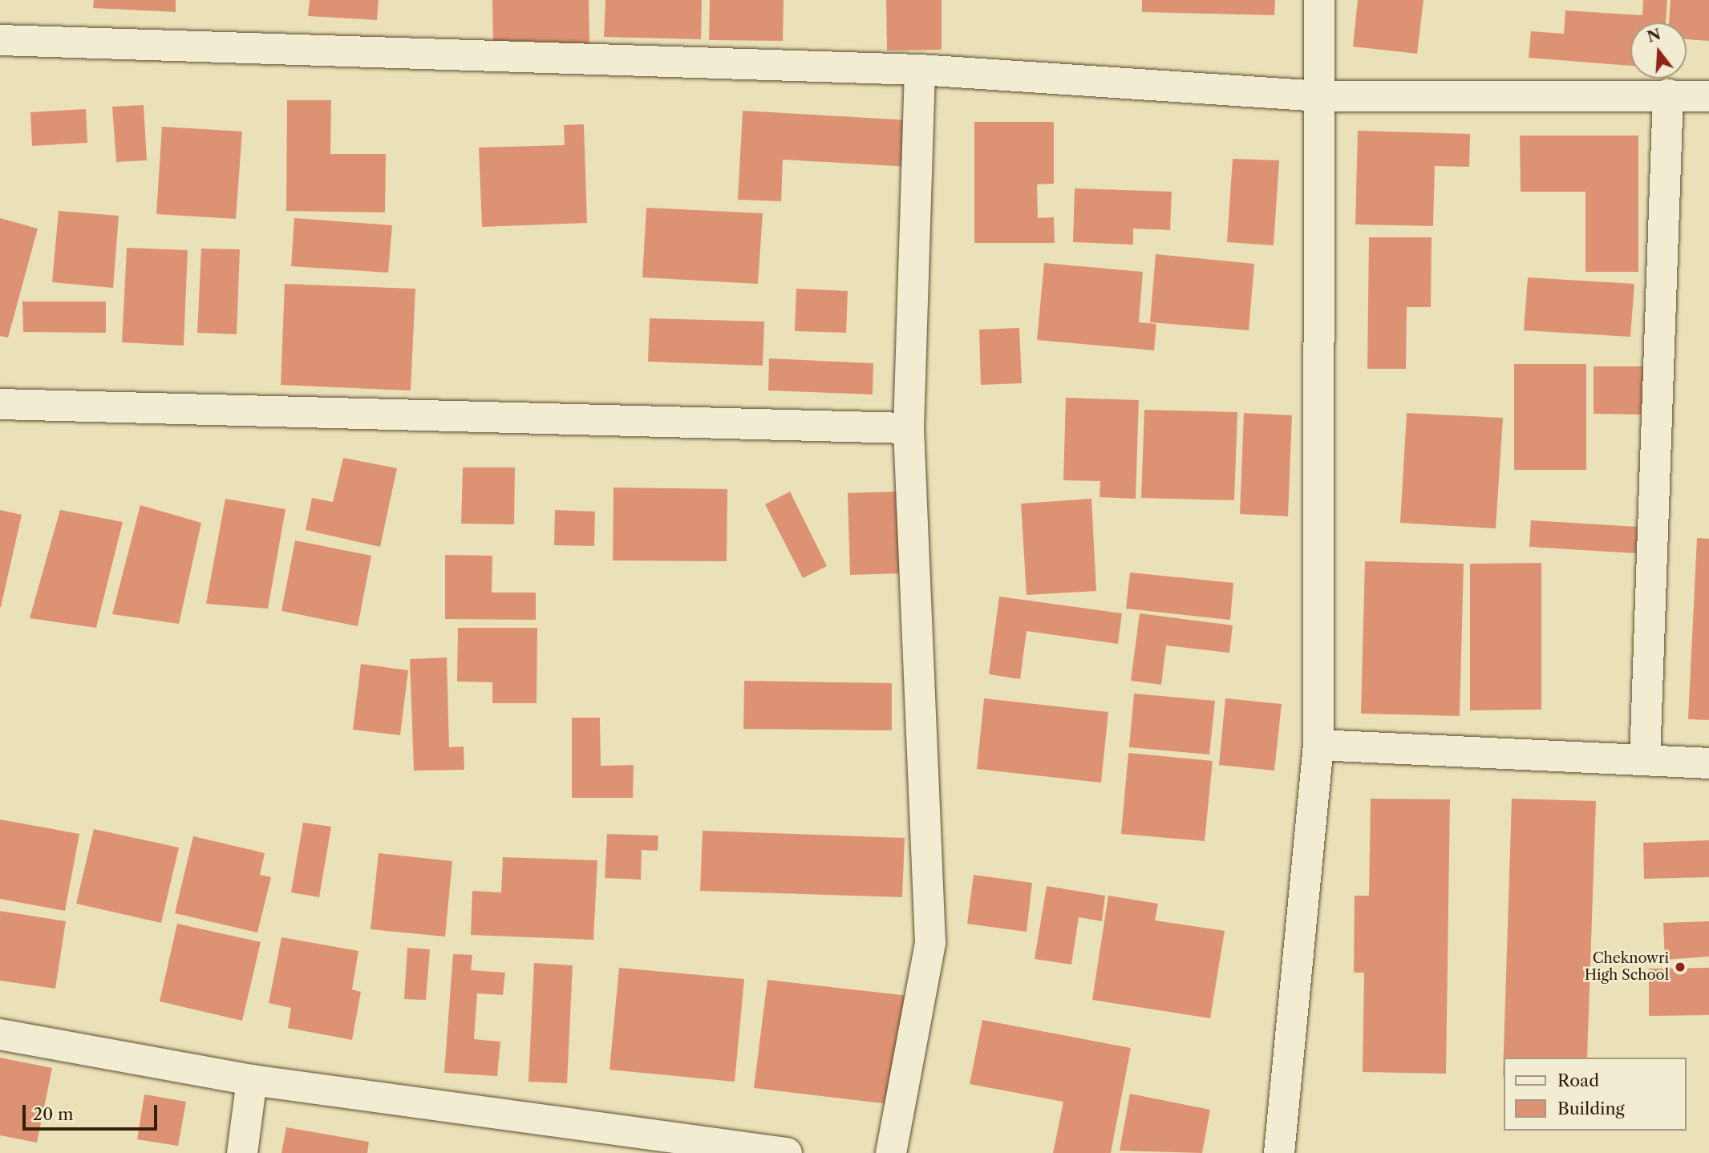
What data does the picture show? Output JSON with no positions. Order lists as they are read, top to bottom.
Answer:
{
  "places": ["Cheknowri High School"],
  "legend": ["Road", "Building"],
  "scale_bar": "20 m",
  "north": "top"
}
